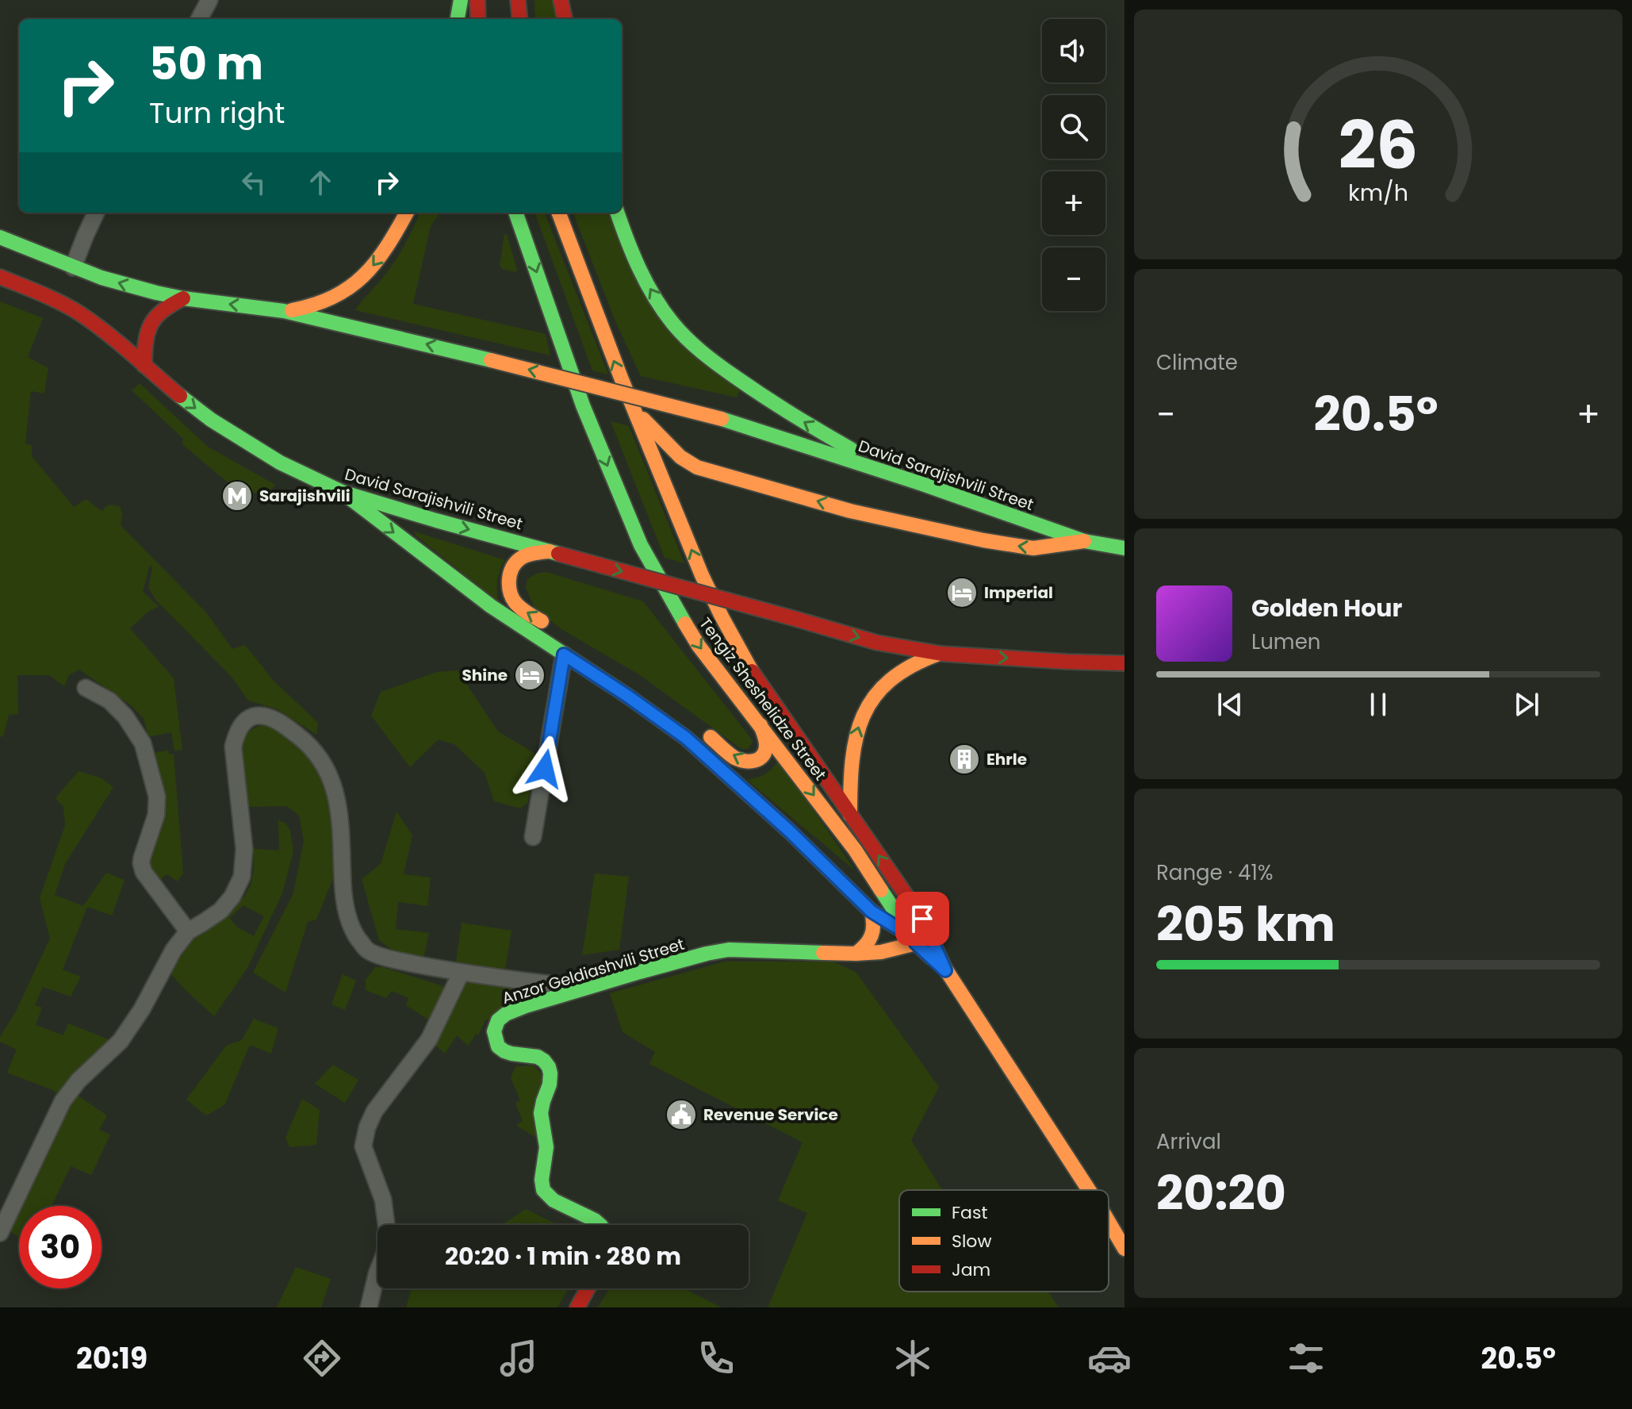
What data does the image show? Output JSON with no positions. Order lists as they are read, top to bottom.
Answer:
{
  "streets": {
    "main road": ["David Sarajishvili Street", "Tengiz Sheshelidze Street", "Anzor Geldiashvili Street"]
  },
  "crossings": [
    ["Tengiz Sheshelidze Street", "Anzor Geldiashvili Street"]
  ],
  "places": {
    "metro station": ["Sarajishvili"],
    "hotel": ["Imperial", "Shine"],
    "building": ["Ehrle"],
    "public building": ["Revenue Service"]
  },
  "legend": ["Fast", "Slow", "Jam"],
  "page": {
    "map_buttons": ["+", "−"],
    "turn": ["50 m", "Turn right"],
    "tile": [
      "Climate",
      ["Range · 41%", "205 km"],
      ["Arrival", "20:20"]
    ],
    "heat": ["−", "20.5°", "+"],
    "song": ["Golden Hour", "Lumen"],
    "limit": "30",
    "trip": "20:20 · 1 min · 280 m",
    "tabs": ["20:19", "20.5°"],
    "gauge": ["26", "km/h"]
  }
}
